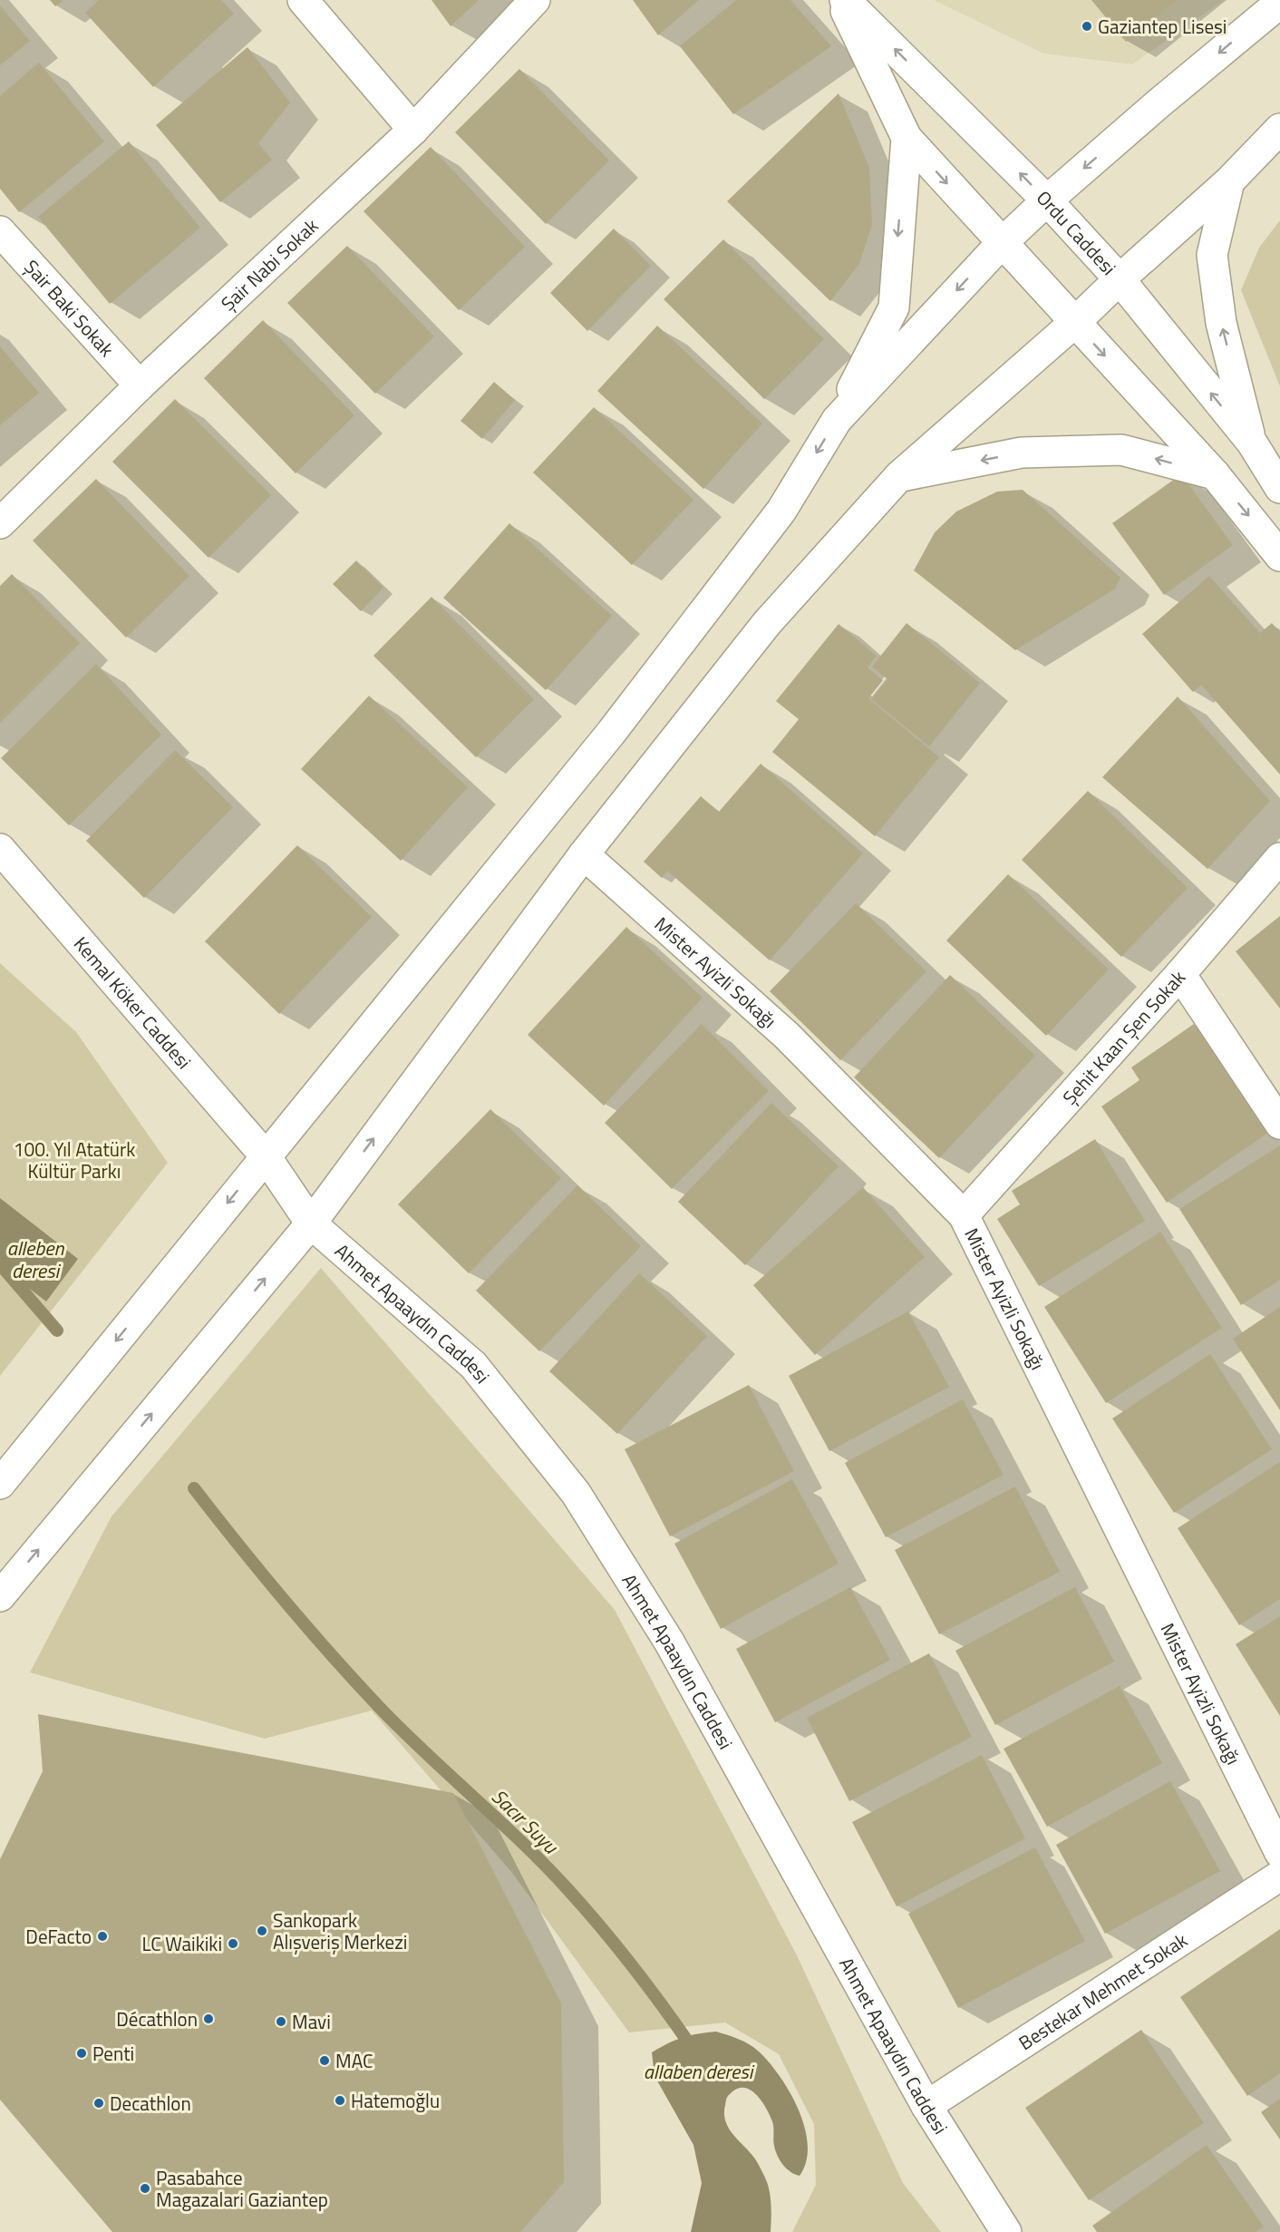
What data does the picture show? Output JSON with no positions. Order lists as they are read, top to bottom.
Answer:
{
  "streets": {
    "main road": [
      "Ordu Caddesi",
      "Şair Nabi Sokak",
      "Şair Baki Sokak",
      "Mister Ayizli Sokağı",
      "Kemal Köker Caddesi",
      "Şehit Kaan Şen Sokak",
      "Ahmet Apaaydın Caddesi",
      "Bestekar Mehmet Sokak"
    ]
  },
  "crossings": [
    ["Şair Nabi Sokak", "Şair Baki Sokak"],
    ["Mister Ayizli Sokağı", "Şehit Kaan Şen Sokak"],
    ["Kemal Köker Caddesi", "Ahmet Apaaydın Caddesi"],
    ["Ahmet Apaaydın Caddesi", "Bestekar Mehmet Sokak"]
  ],
  "water": ["alleben deresi", "Sacır Suyu", "allaben deresi"],
  "parks": ["100. Yıl Atatürk Kültür Parkı"],
  "places": [
    "Gaziantep Lisesi",
    "Sankopark Alışveriş Merkezi",
    "DeFacto",
    "LC Waikiki",
    "Décathlon",
    "Mavi",
    "Penti",
    "MAC",
    "Hatemoğlu",
    "Decathlon",
    "Pasabahce Magazalari Gaziantep"
  ]
}
